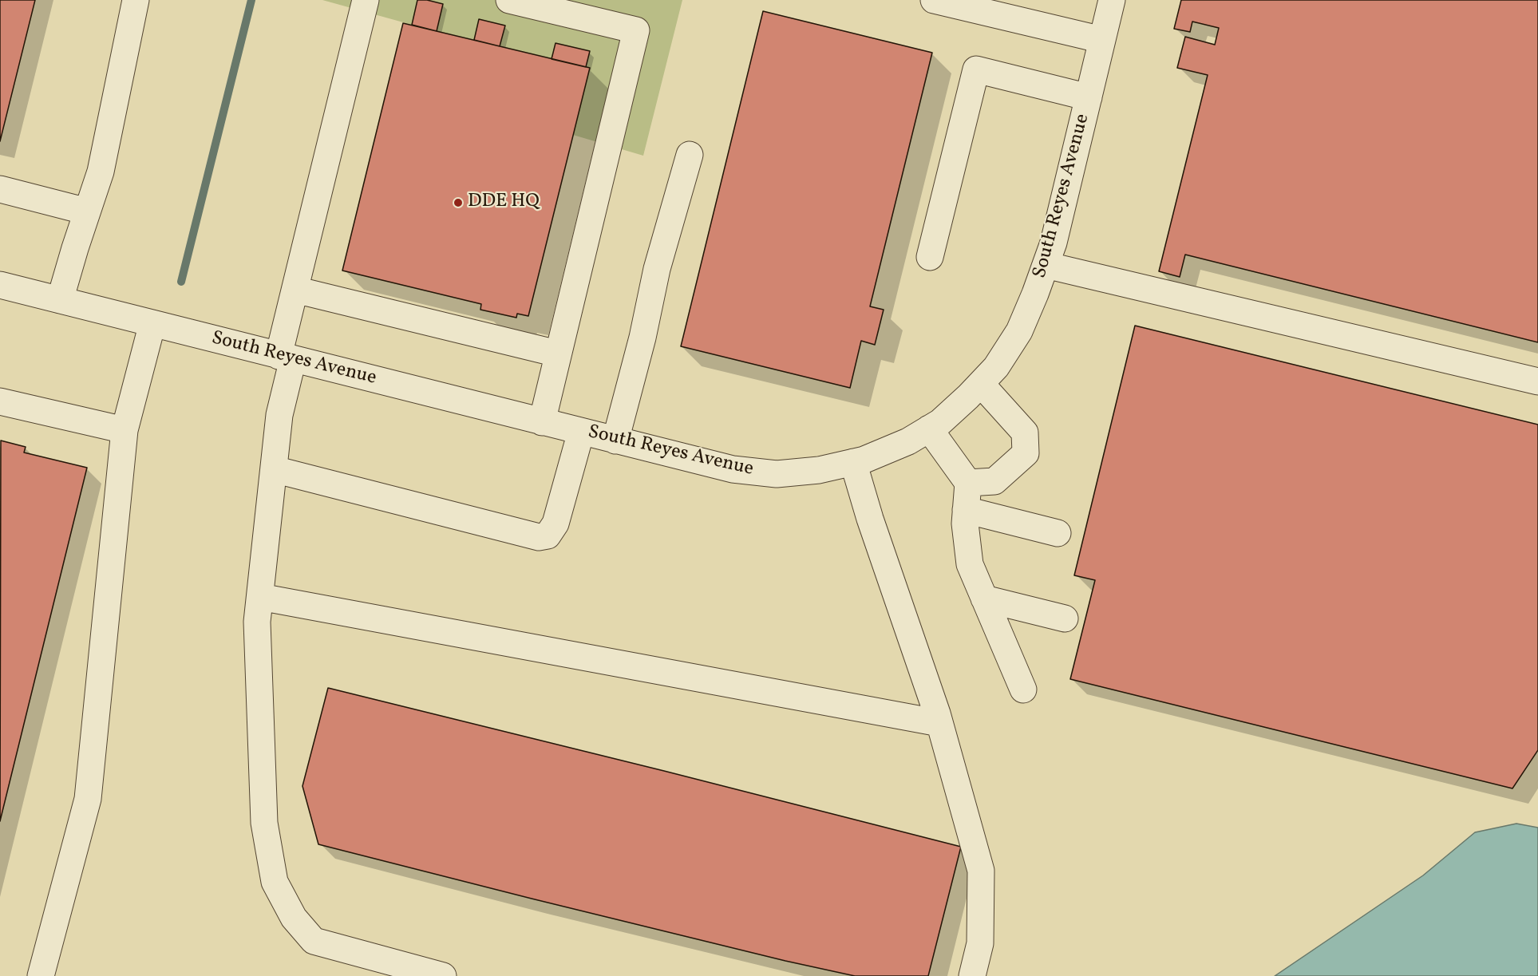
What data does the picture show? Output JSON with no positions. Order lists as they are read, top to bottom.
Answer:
{
  "streets": {
    "street": ["South Reyes Avenue"]
  },
  "places": ["DDE HQ"]
}
